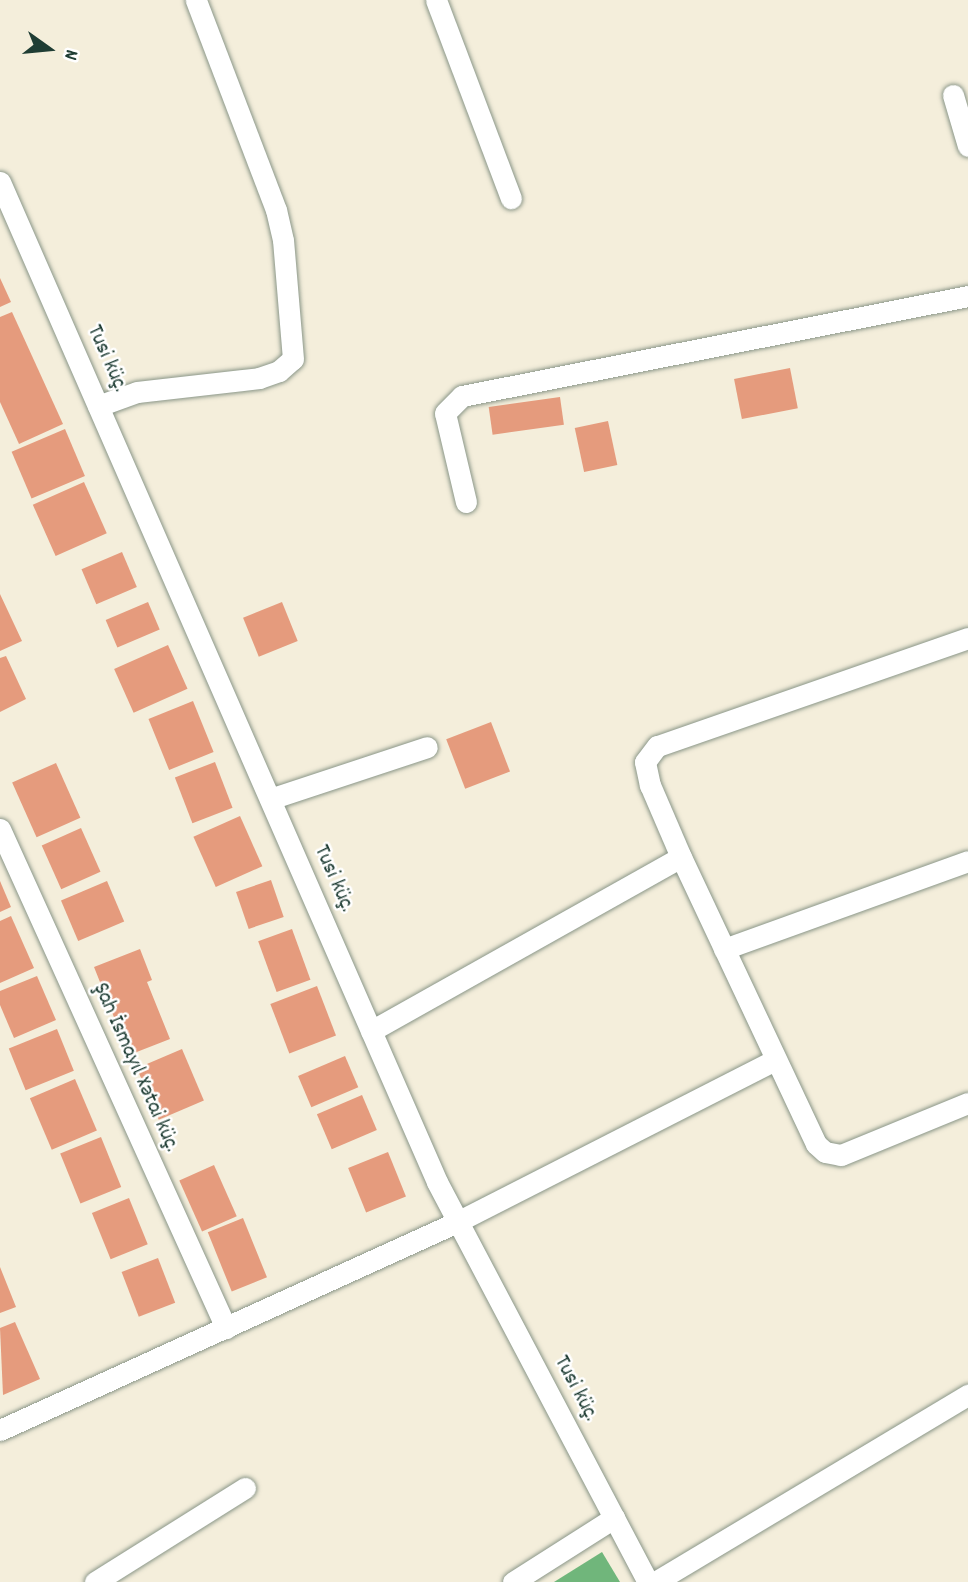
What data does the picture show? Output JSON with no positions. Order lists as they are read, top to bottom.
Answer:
{
  "streets": {
    "street": ["Tusi küç.", "Şah İsmayıl Xətai küç."]
  },
  "north": "right"
}
